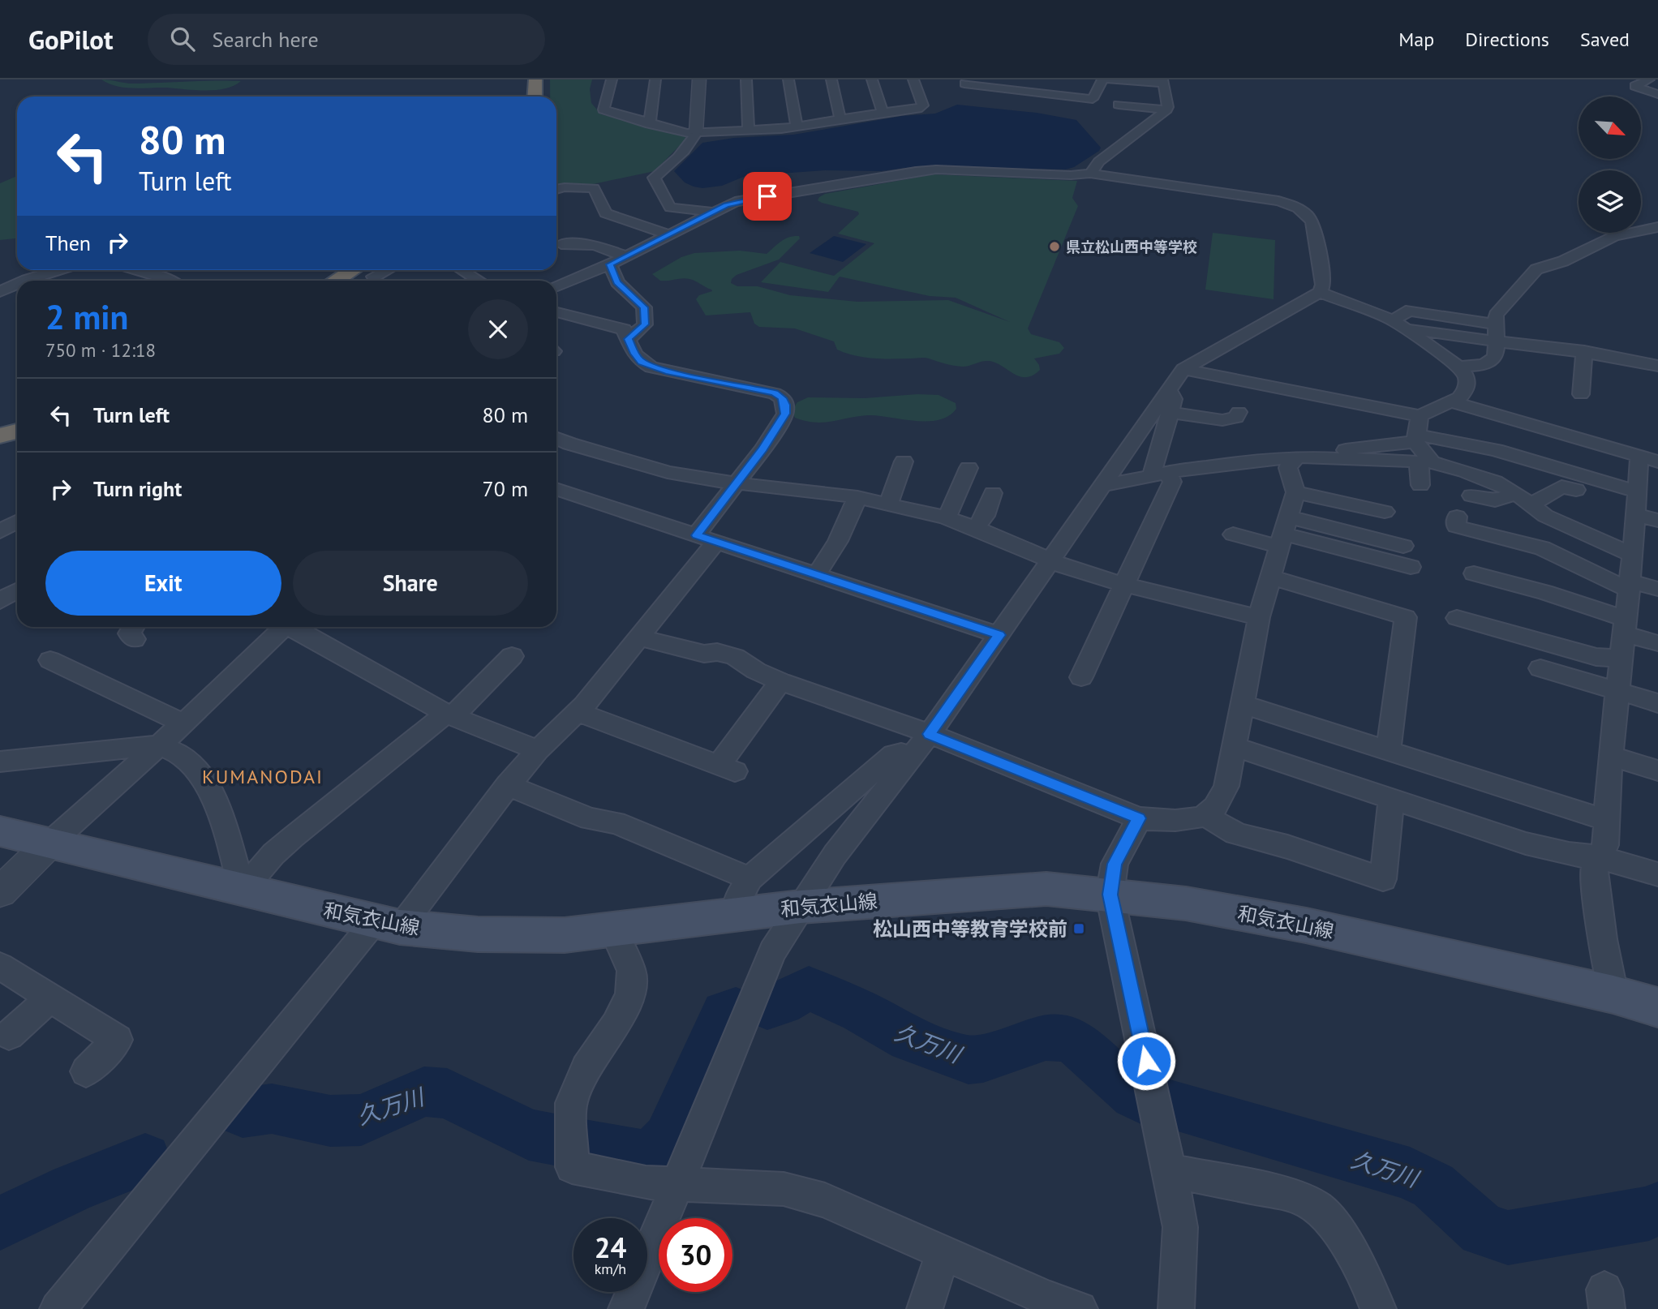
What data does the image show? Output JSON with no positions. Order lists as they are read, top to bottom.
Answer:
{
  "streets": {
    "main road": ["和気衣山線"]
  },
  "districts": ["KUMANODAI"],
  "water": ["久万川"],
  "places": {
    "other": ["県立松山西中等学校"],
    "transit": ["松山西中等教育学校前"]
  },
  "north": "bottom right",
  "page": {
    "header": "GoPilot",
    "search": "Search here",
    "nav": ["Map", "Directions", "Saved"],
    "turn": ["80 m", "Turn left"],
    "then": "Then",
    "heading": ["2 min", "750 m · 12:18"],
    "list": [
      {
        "name": "Turn left",
        "value": "80 m"
      },
      {
        "name": "Turn right",
        "value": "70 m"
      }
    ],
    "buttons": ["Exit", "Share"],
    "speed": "24 km/h",
    "limit": "30"
  }
}
